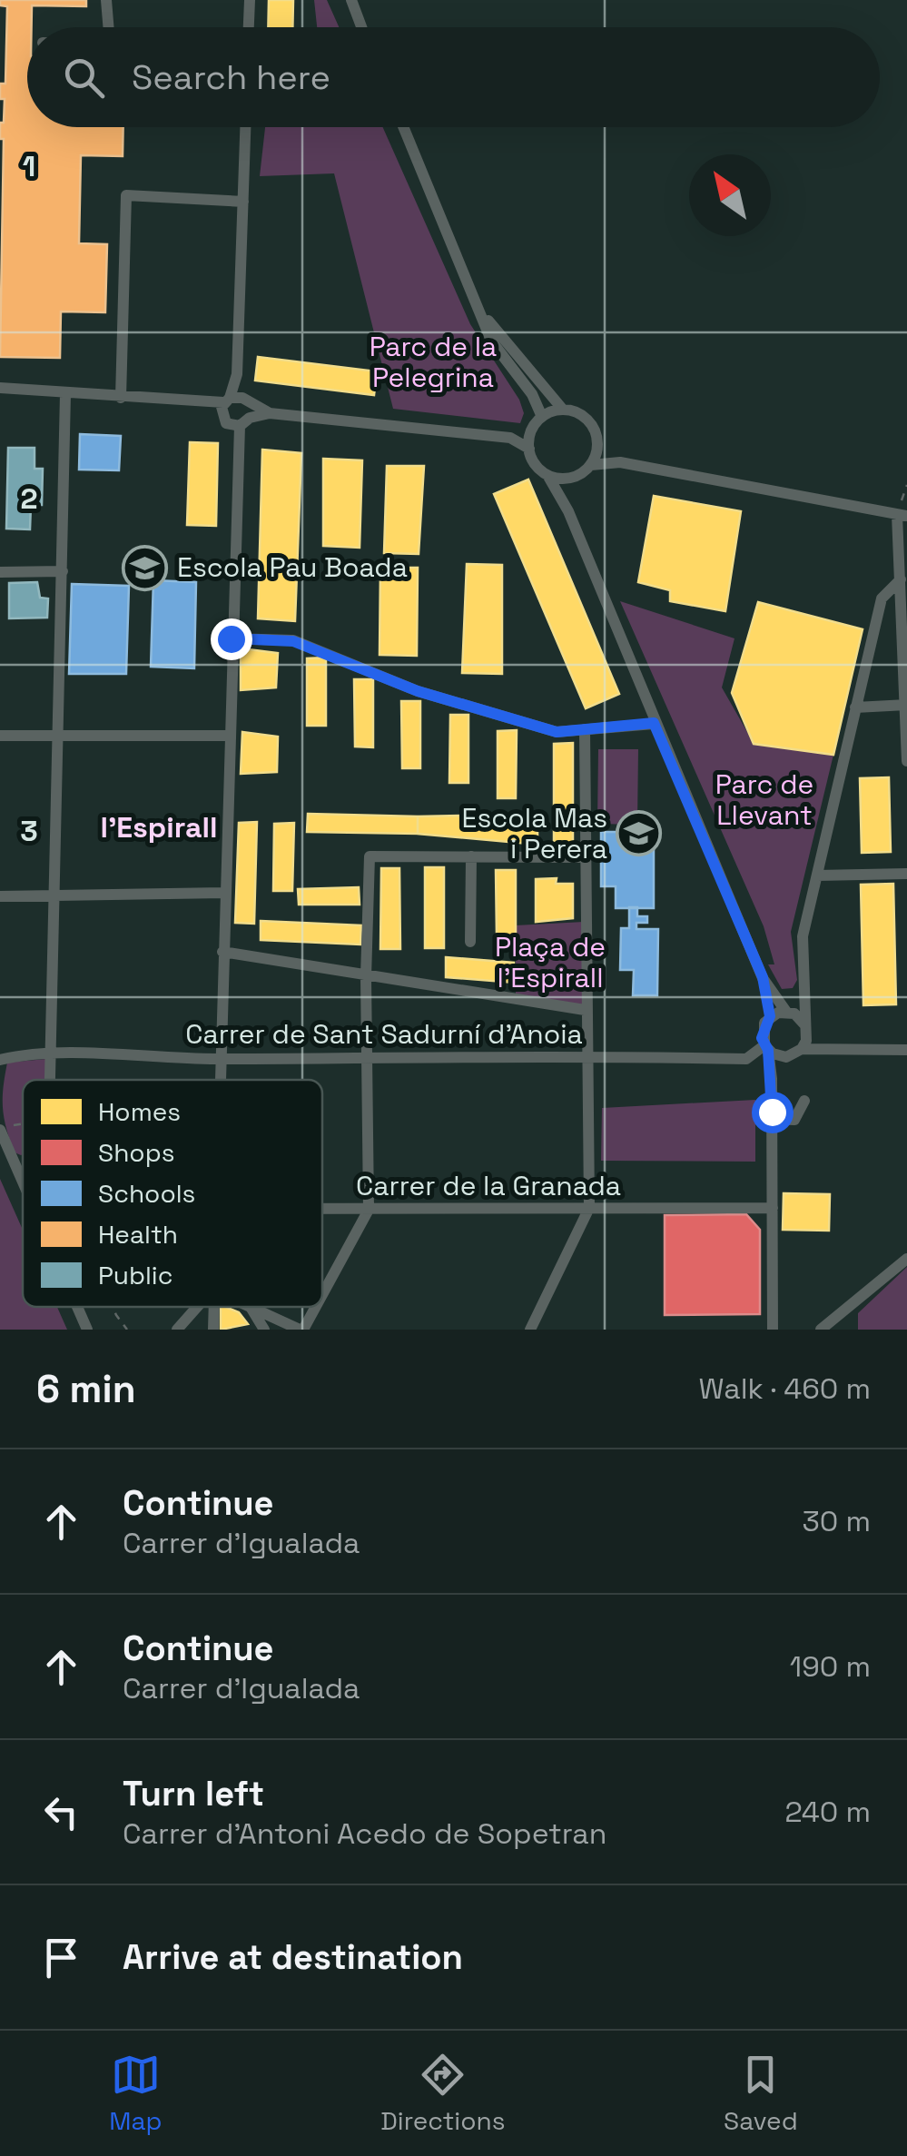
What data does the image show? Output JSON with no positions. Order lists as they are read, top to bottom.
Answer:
{
  "streets": {
    "street": ["Carrer de Sant Sadurní d'Anoia", "Carrer de la Granada"]
  },
  "districts": ["l'Espirall"],
  "parks": ["Parc de la Pelegrina", "Parc de Llevant", "Plaça de l'Espirall"],
  "places": {
    "school or university": ["Escola Pau Boada", "Escola Mas i Perera"]
  },
  "legend": [
    "Homes",
    "Shops",
    "Schools",
    "Health",
    "Public"
  ],
  "north": "top left",
  "page": {
    "search": "Search here",
    "heading": ["6 min", "Walk · 460 m"],
    "list": [
      ["Continue", "Carrer d'Igualada", "30 m"],
      ["Continue", "Carrer d'Igualada", "190 m"],
      ["Turn left", "Carrer d'Antoni Acedo de Sopetran", "240 m"],
      "Arrive at destination"
    ],
    "nav": ["Map", "Directions", "Saved"]
  },
  "grid": {
    "rows": ["1", "2", "3"]
  }
}
